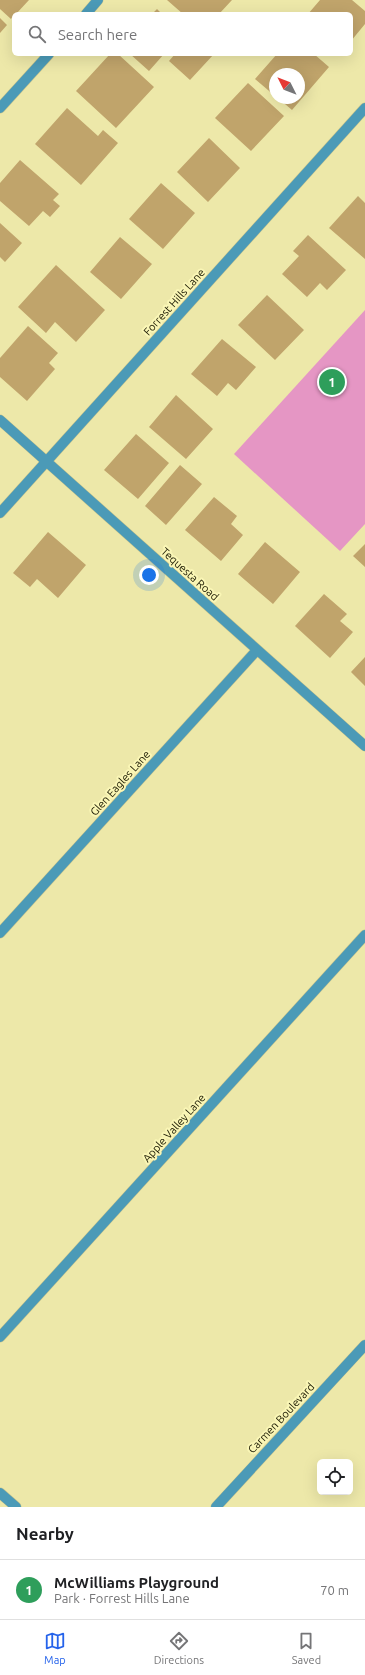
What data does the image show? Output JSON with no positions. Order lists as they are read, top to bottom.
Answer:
{
  "streets": {
    "street": [
      "Forrest Hills Lane",
      "Tequesta Road",
      "Glen Eagles Lane",
      "Apple Valley Lane",
      "Carmen Boulevard"
    ]
  },
  "crossings": [
    ["Forrest Hills Lane", "Tequesta Road"],
    ["Tequesta Road", "Glen Eagles Lane"]
  ],
  "north": "top left",
  "page": {
    "search": "Search here",
    "pins": "1",
    "heading": "Nearby",
    "list": [
      {
        "mark": "1",
        "name": "McWilliams Playground",
        "note": "Park · Forrest Hills Lane",
        "value": "70 m"
      }
    ],
    "nav": ["Map", "Directions", "Saved"]
  }
}
